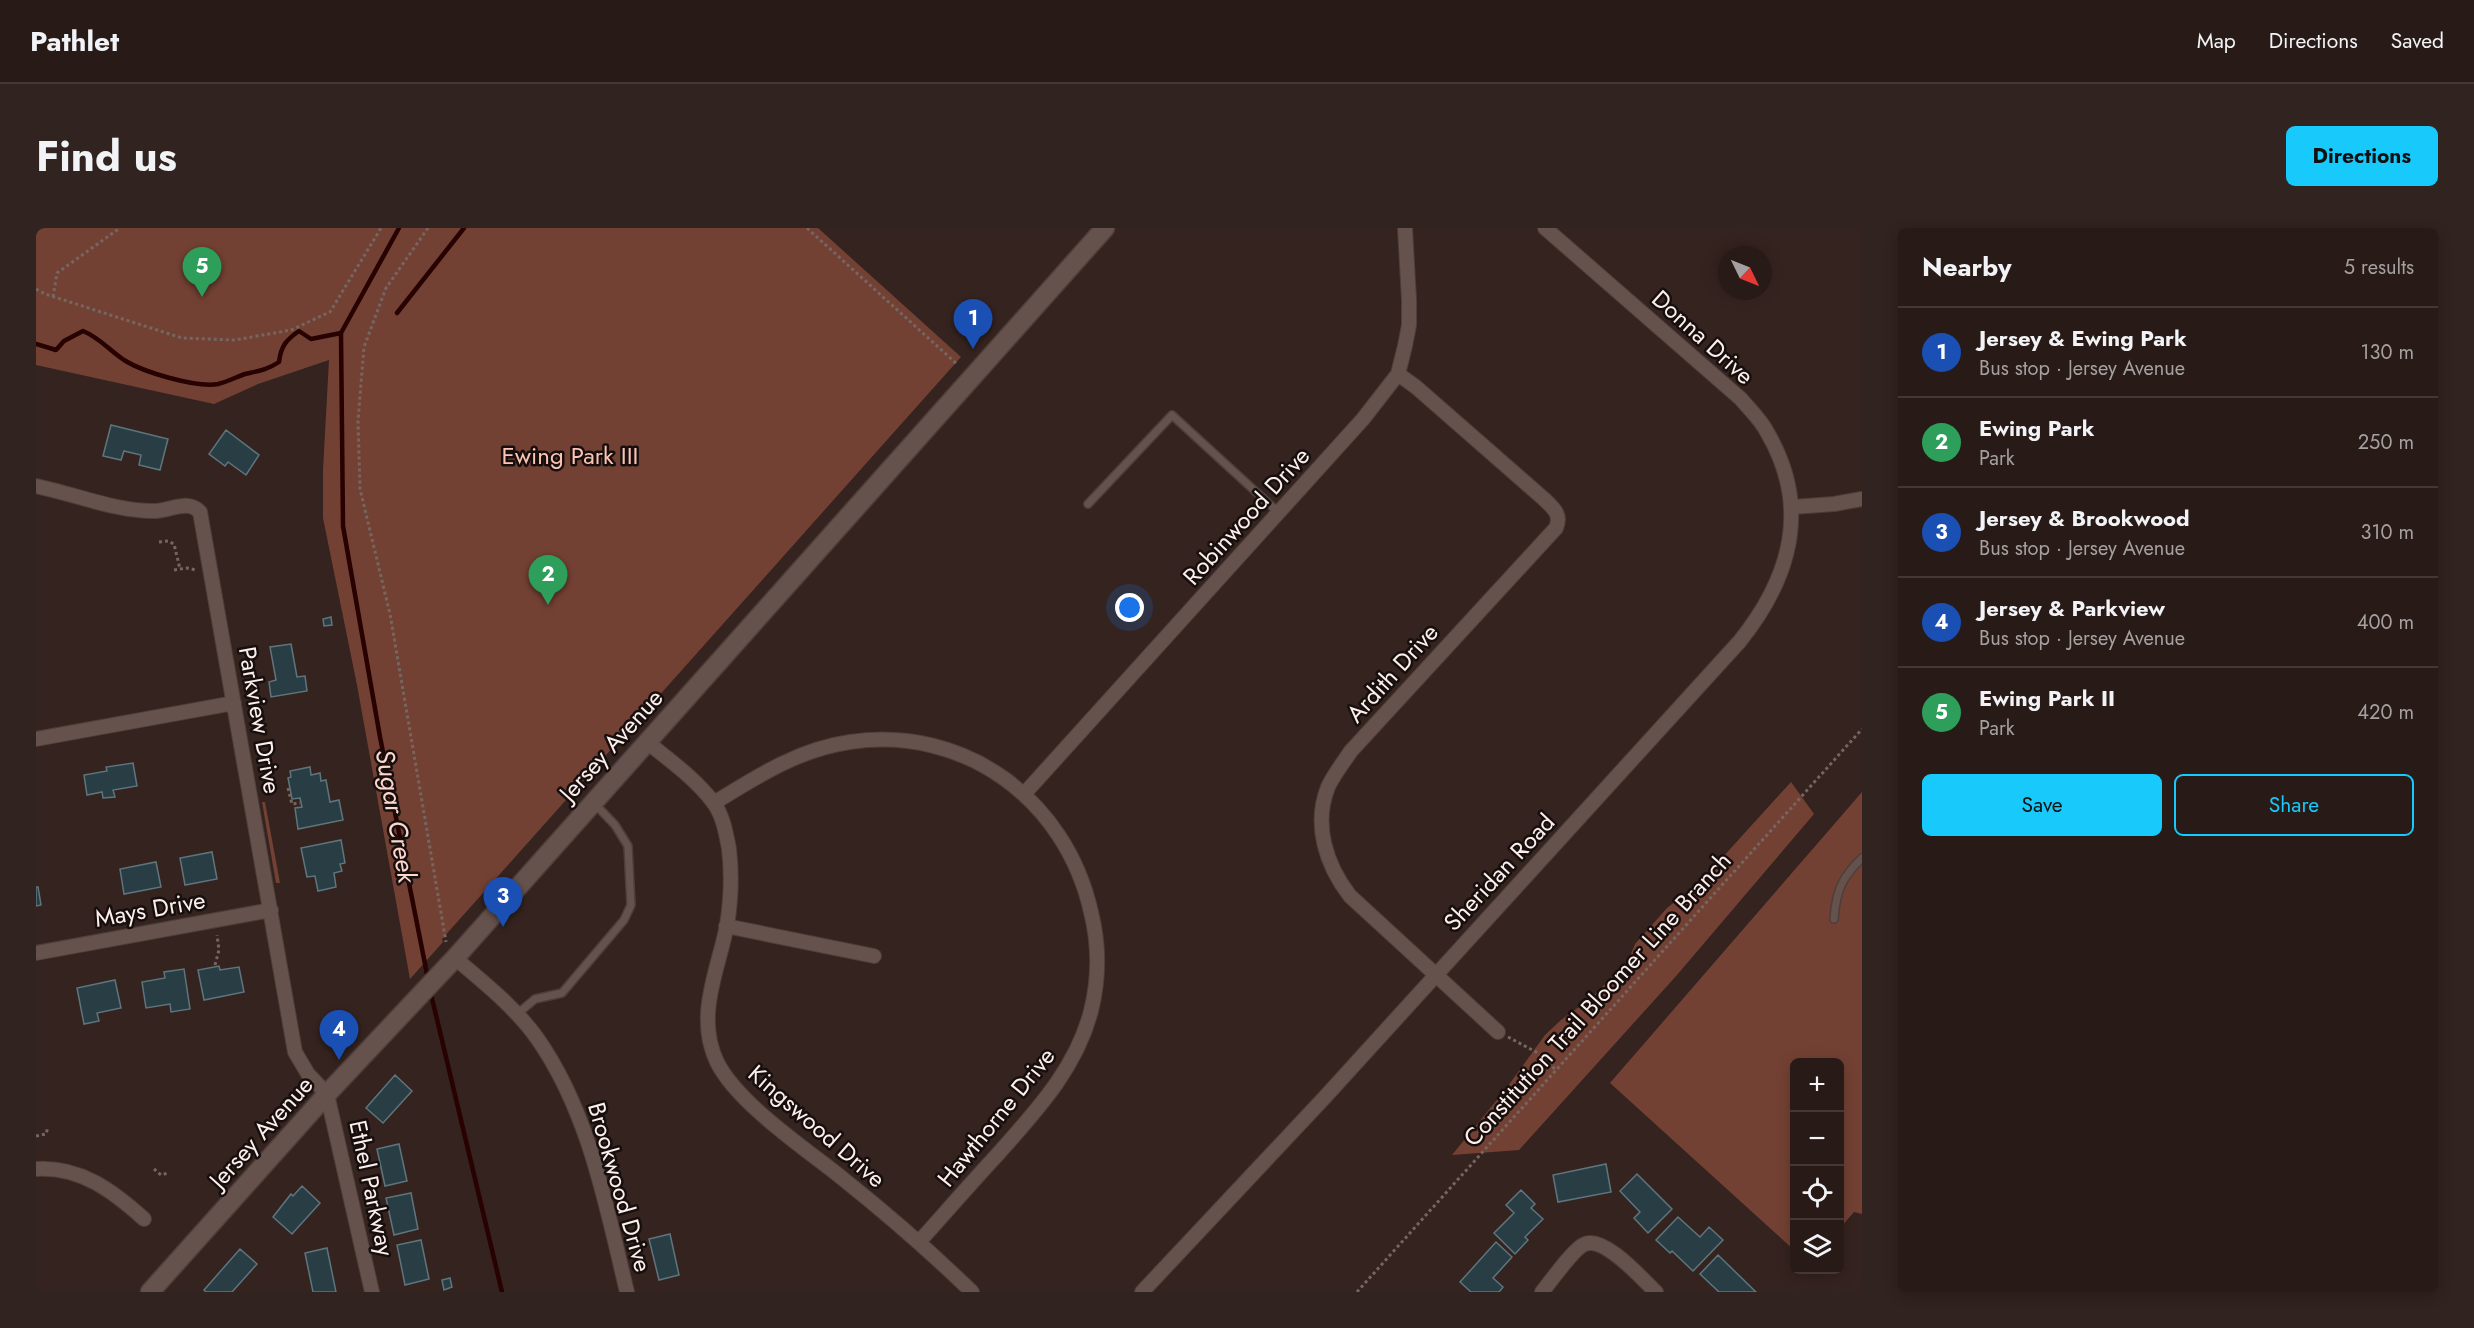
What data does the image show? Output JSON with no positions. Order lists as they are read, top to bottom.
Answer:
{
  "streets": {
    "street": [
      "Donna Drive",
      "Robinwood Drive",
      "Ardith Drive",
      "Parkview Drive",
      "Jersey Avenue",
      "Sheridan Road",
      "Mays Drive",
      "Hawthorne Drive",
      "Kingswood Drive",
      "Brookwood Drive",
      "Ethel Parkway"
    ],
    "path": ["Constitution Trail Bloomer Line Branch"]
  },
  "crossings": [
    ["Donna Drive", "Sheridan Road"],
    ["Robinwood Drive", "Ardith Drive"],
    ["Robinwood Drive", "Hawthorne Drive"],
    ["Ardith Drive", "Sheridan Road"],
    ["Parkview Drive", "Jersey Avenue"],
    ["Parkview Drive", "Mays Drive"],
    ["Parkview Drive", "Ethel Parkway"],
    ["Jersey Avenue", "Kingswood Drive"],
    ["Jersey Avenue", "Brookwood Drive"],
    ["Jersey Avenue", "Ethel Parkway"],
    ["Hawthorne Drive", "Kingswood Drive"]
  ],
  "water": ["Sugar Creek"],
  "parks": ["Ewing Park III"],
  "north": "bottom right",
  "page": {
    "header": "Pathlet",
    "nav": ["Map", "Directions", "Saved"],
    "title": "Find us",
    "buttons": [
      "Directions",
      ["Save", "Share"]
    ],
    "heading": ["Nearby", "5 results"],
    "pins": [
      "5",
      "1",
      "2",
      "3",
      "4"
    ],
    "list": [
      {
        "mark": "1",
        "name": "Jersey & Ewing Park",
        "note": "Bus stop · Jersey Avenue",
        "value": "130 m"
      },
      {
        "mark": "2",
        "name": "Ewing Park",
        "note": "Park",
        "value": "250 m"
      },
      {
        "mark": "3",
        "name": "Jersey & Brookwood",
        "note": "Bus stop · Jersey Avenue",
        "value": "310 m"
      },
      {
        "mark": "4",
        "name": "Jersey & Parkview",
        "note": "Bus stop · Jersey Avenue",
        "value": "400 m"
      },
      {
        "mark": "5",
        "name": "Ewing Park II",
        "note": "Park",
        "value": "420 m"
      }
    ],
    "map_buttons": ["+", "−"]
  }
}
